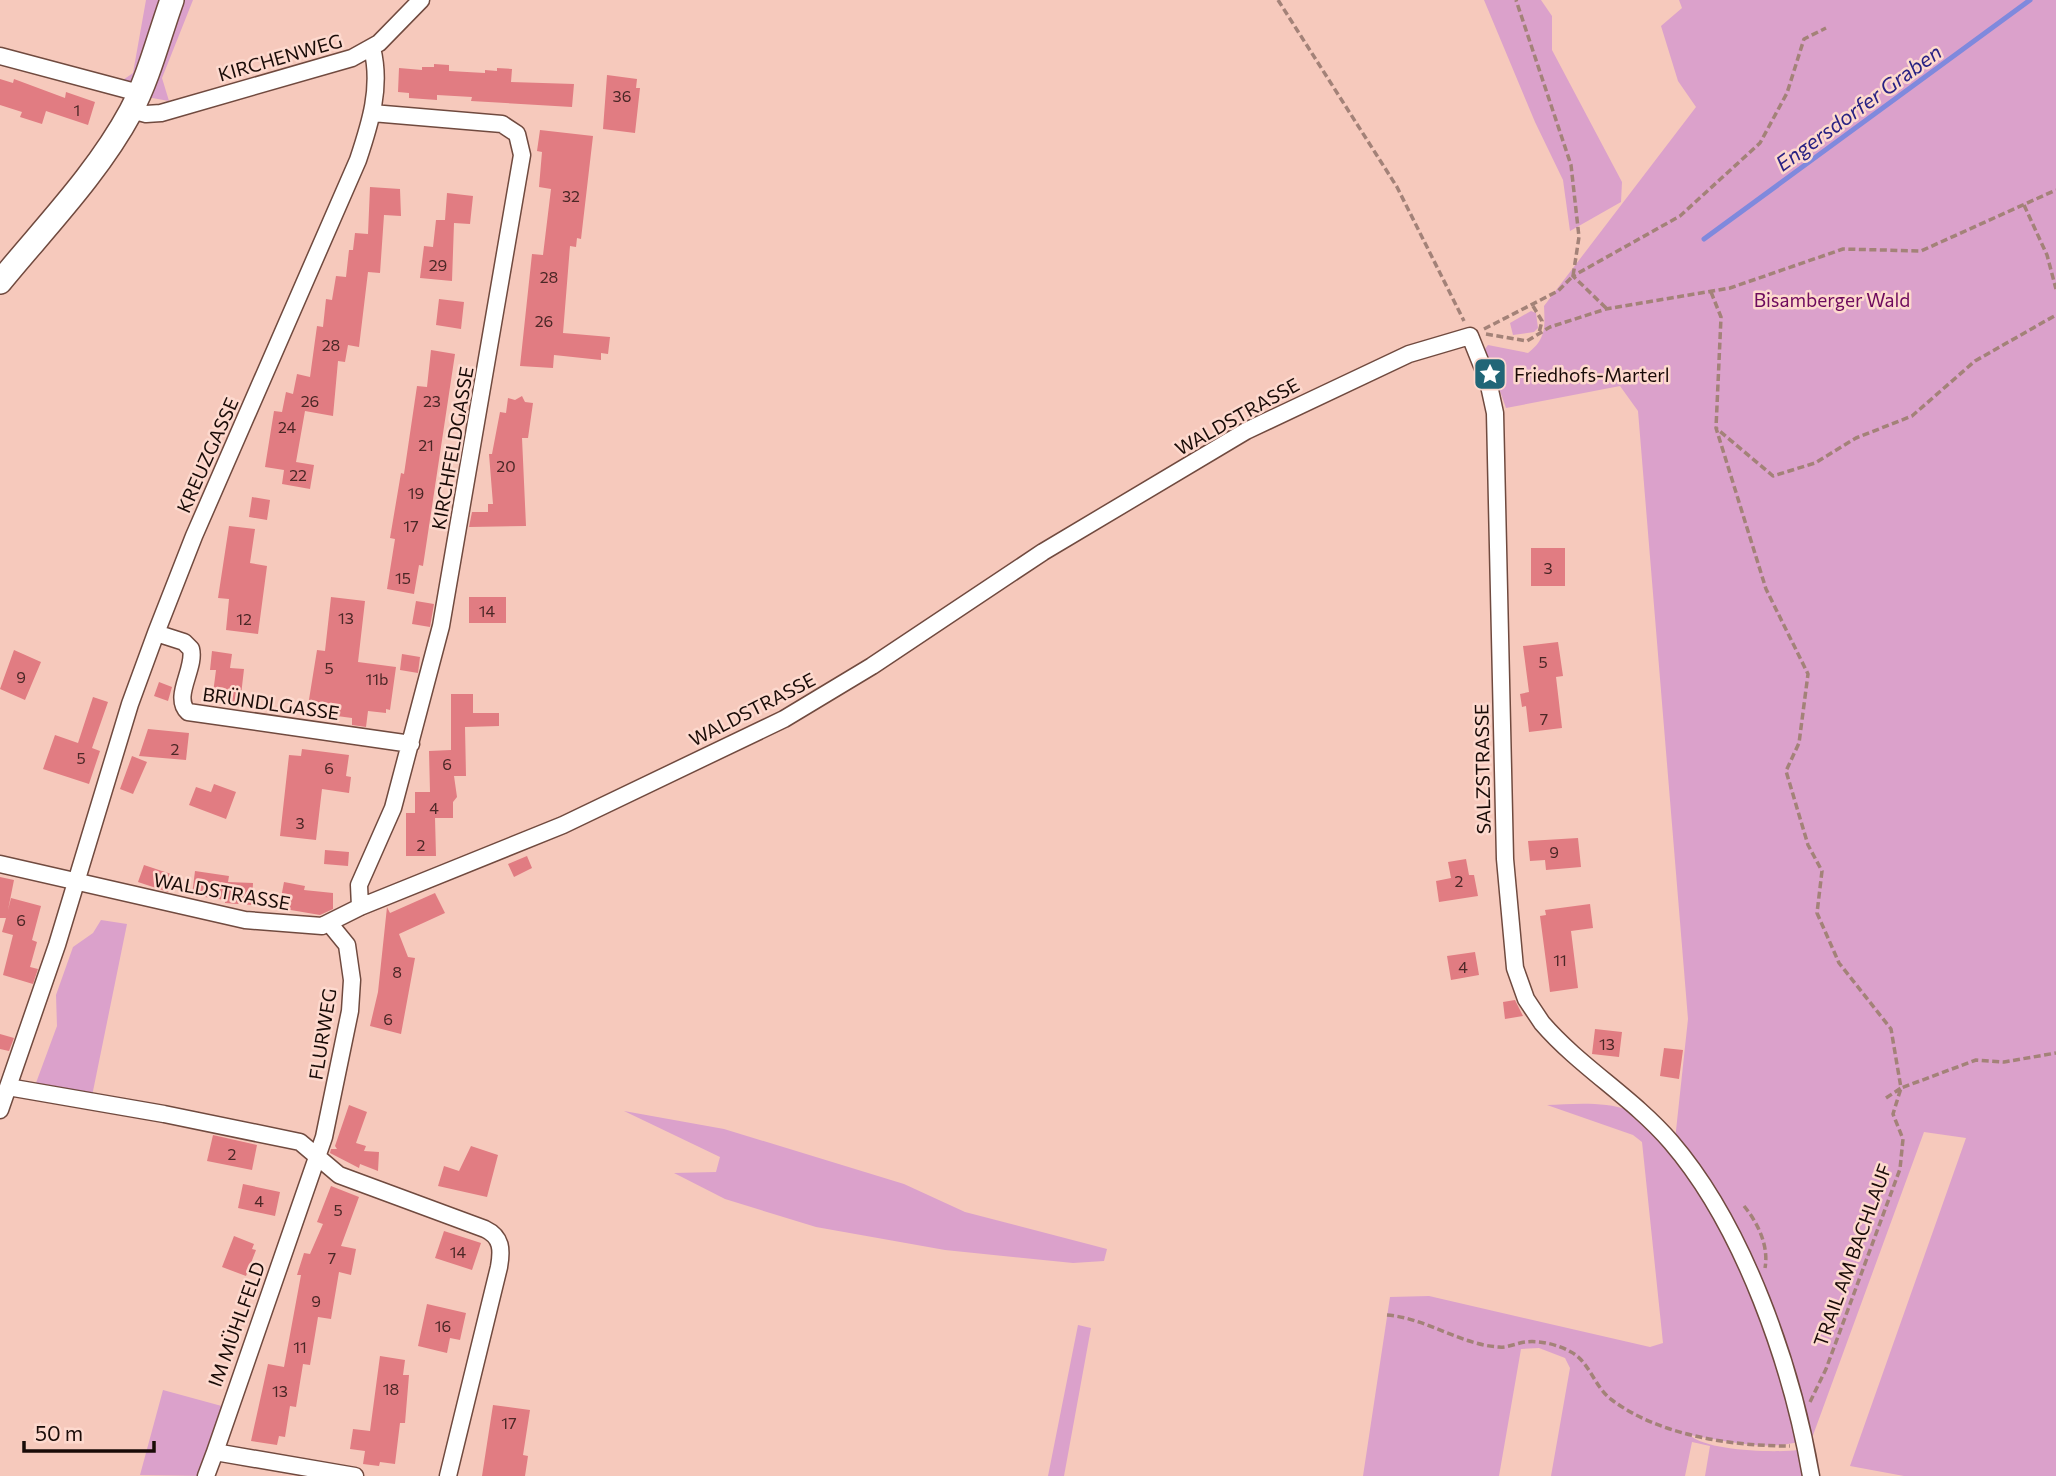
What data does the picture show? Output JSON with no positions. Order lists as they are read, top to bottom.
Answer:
{
  "streets": {
    "street": [
      "KIRCHENWEG",
      "WALDSTRASSE",
      "KIRCHFELDGASSE",
      "KREUZGASSE",
      "BRÜNDLGASSE",
      "SALZSTRASSE",
      "FLURWEG",
      "IM MÜHLFELD"
    ],
    "path": ["TRAIL AM BACHLAUF"]
  },
  "crossings": [
    ["KIRCHENWEG", "KREUZGASSE"],
    ["WALDSTRASSE", "KIRCHFELDGASSE"],
    ["WALDSTRASSE", "KREUZGASSE"],
    ["WALDSTRASSE", "SALZSTRASSE"],
    ["WALDSTRASSE", "FLURWEG"],
    ["KIRCHFELDGASSE", "KREUZGASSE"],
    ["KIRCHFELDGASSE", "BRÜNDLGASSE"],
    ["KREUZGASSE", "BRÜNDLGASSE"],
    ["SALZSTRASSE", "TRAIL AM BACHLAUF"],
    ["FLURWEG", "IM MÜHLFELD"]
  ],
  "water": ["Engersdorfer Graben"],
  "parks": ["Bisamberger Wald"],
  "places": {
    "place": ["Friedhofs-Marterl"]
  },
  "house_numbers": [
    "36",
    "1",
    "32",
    "29",
    "28",
    "26",
    "28",
    "26",
    "23",
    "24",
    "21",
    "20",
    "22",
    "19",
    "17",
    "3",
    "15",
    "14",
    "13",
    "12",
    "5",
    "5",
    "9",
    "11b",
    "7",
    "2",
    "5",
    "6",
    "6",
    "4",
    "3",
    "2",
    "9",
    "2",
    "6",
    "11",
    "4",
    "8",
    "6",
    "13",
    "2",
    "4",
    "5",
    "14",
    "7",
    "9",
    "16",
    "11",
    "18",
    "13",
    "17"
  ],
  "scale_bar": "50 m"
}
